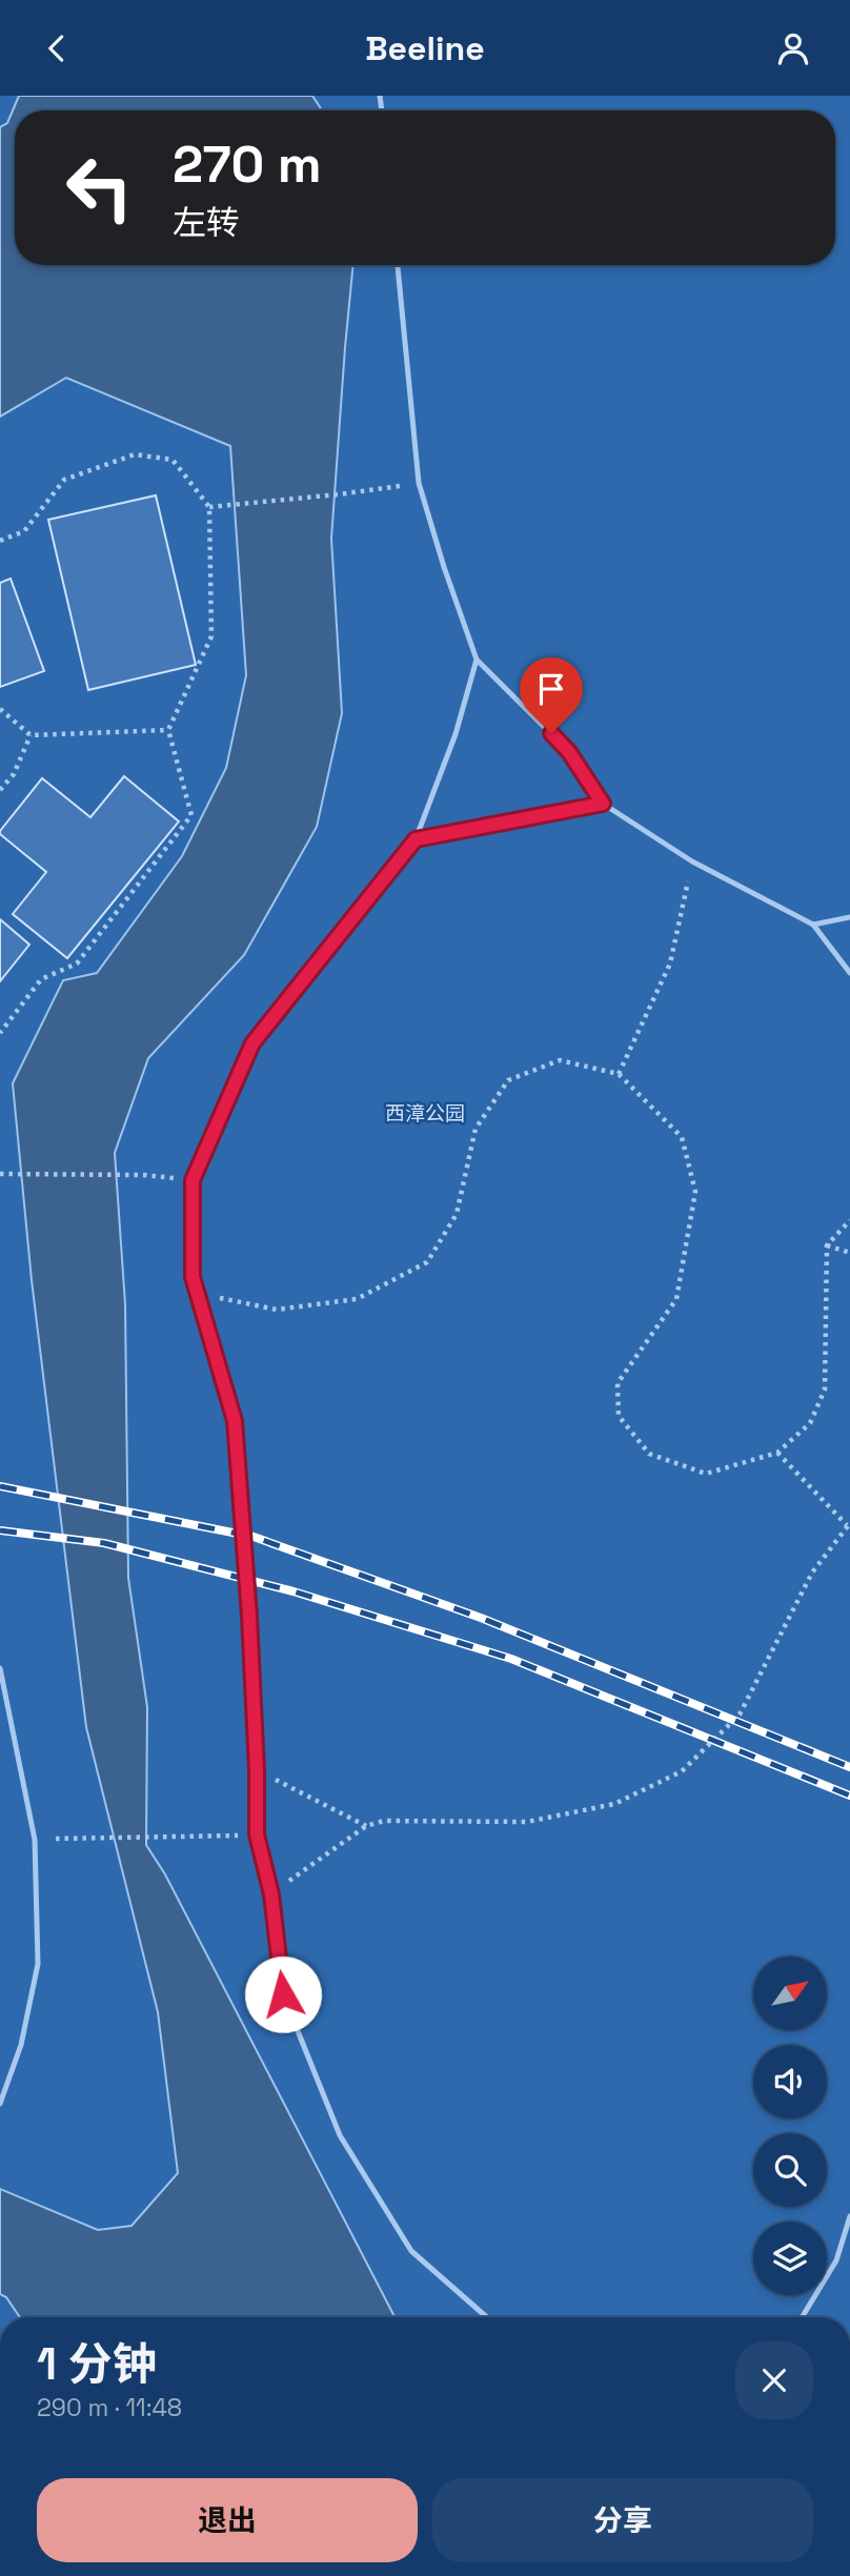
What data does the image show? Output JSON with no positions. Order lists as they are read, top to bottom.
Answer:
{
  "parks": ["西漳公园"],
  "north": "top right",
  "page": {
    "header": "Beeline",
    "turn": ["270 m", "左转"],
    "heading": ["1 分钟", "290 m · 11:48"],
    "buttons": ["退出", "分享"]
  }
}
